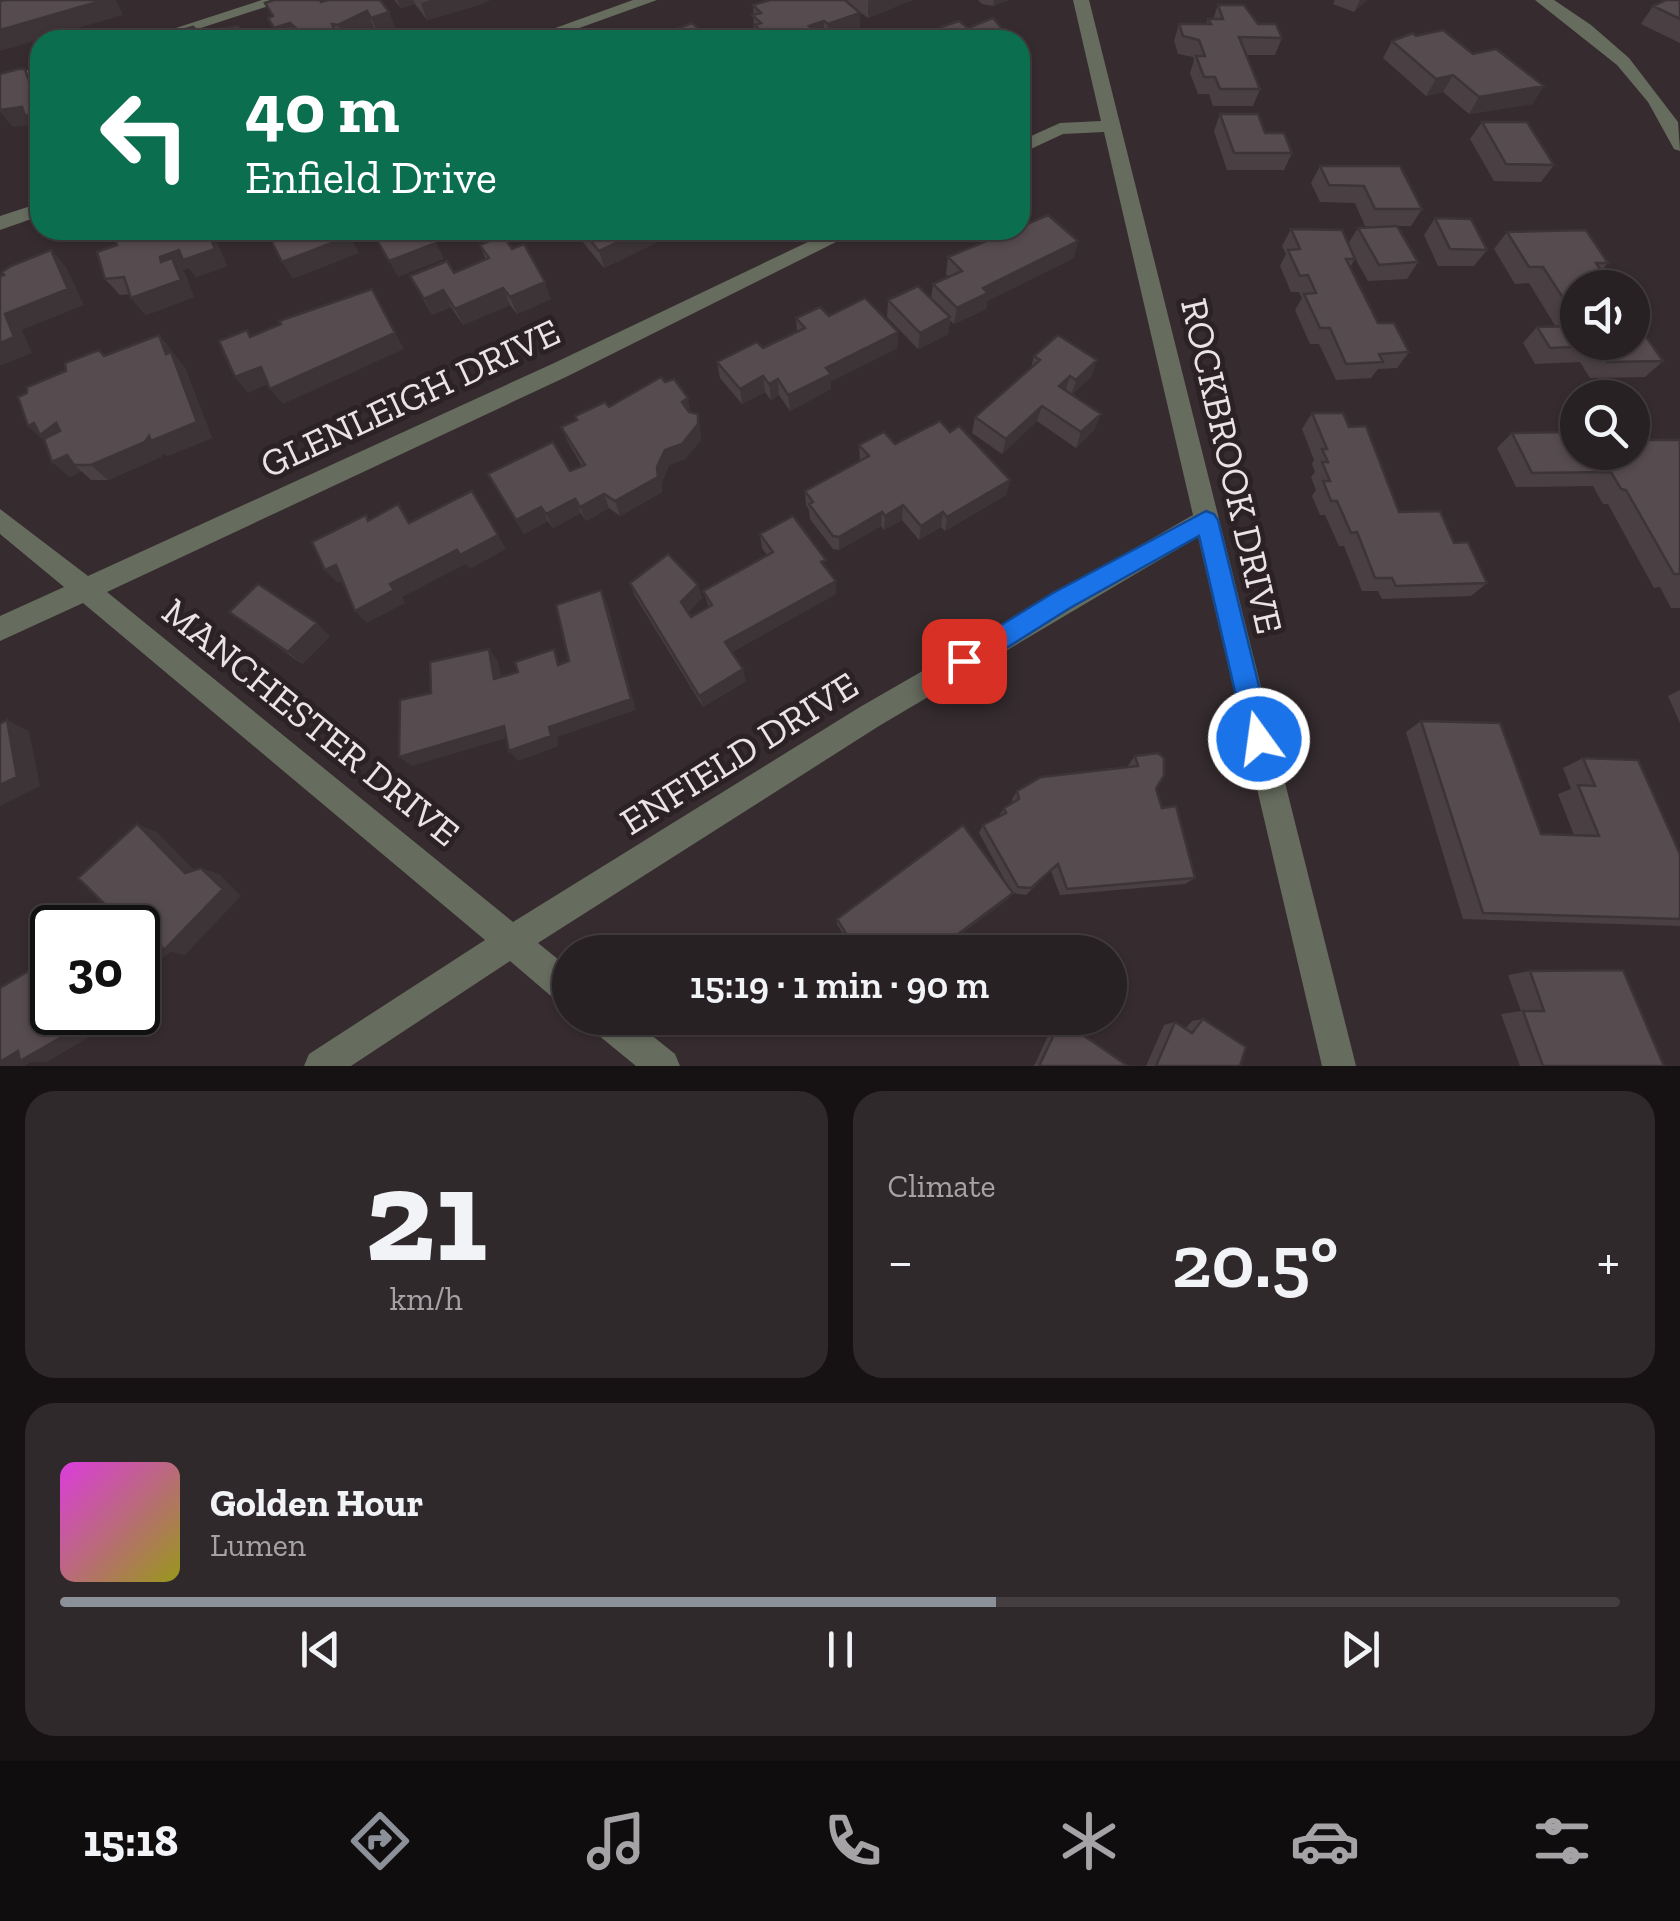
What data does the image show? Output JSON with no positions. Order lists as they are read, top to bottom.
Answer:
{
  "streets": {
    "street": [
      "GLENLEIGH DRIVE",
      "ROCKBROOK DRIVE",
      "MANCHESTER DRIVE",
      "ENFIELD DRIVE"
    ]
  },
  "crossings": [
    ["GLENLEIGH DRIVE", "MANCHESTER DRIVE"],
    ["ROCKBROOK DRIVE", "ENFIELD DRIVE"],
    ["MANCHESTER DRIVE", "ENFIELD DRIVE"]
  ],
  "page": {
    "turn": ["40 m", "Enfield Drive"],
    "limit": "30",
    "trip": "15:19 · 1 min · 90 m",
    "tile": [
      ["21", "km/h"],
      "Climate"
    ],
    "heat": ["−", "20.5°", "+"],
    "song": ["Golden Hour", "Lumen"],
    "tabs": "15:18"
  }
}
